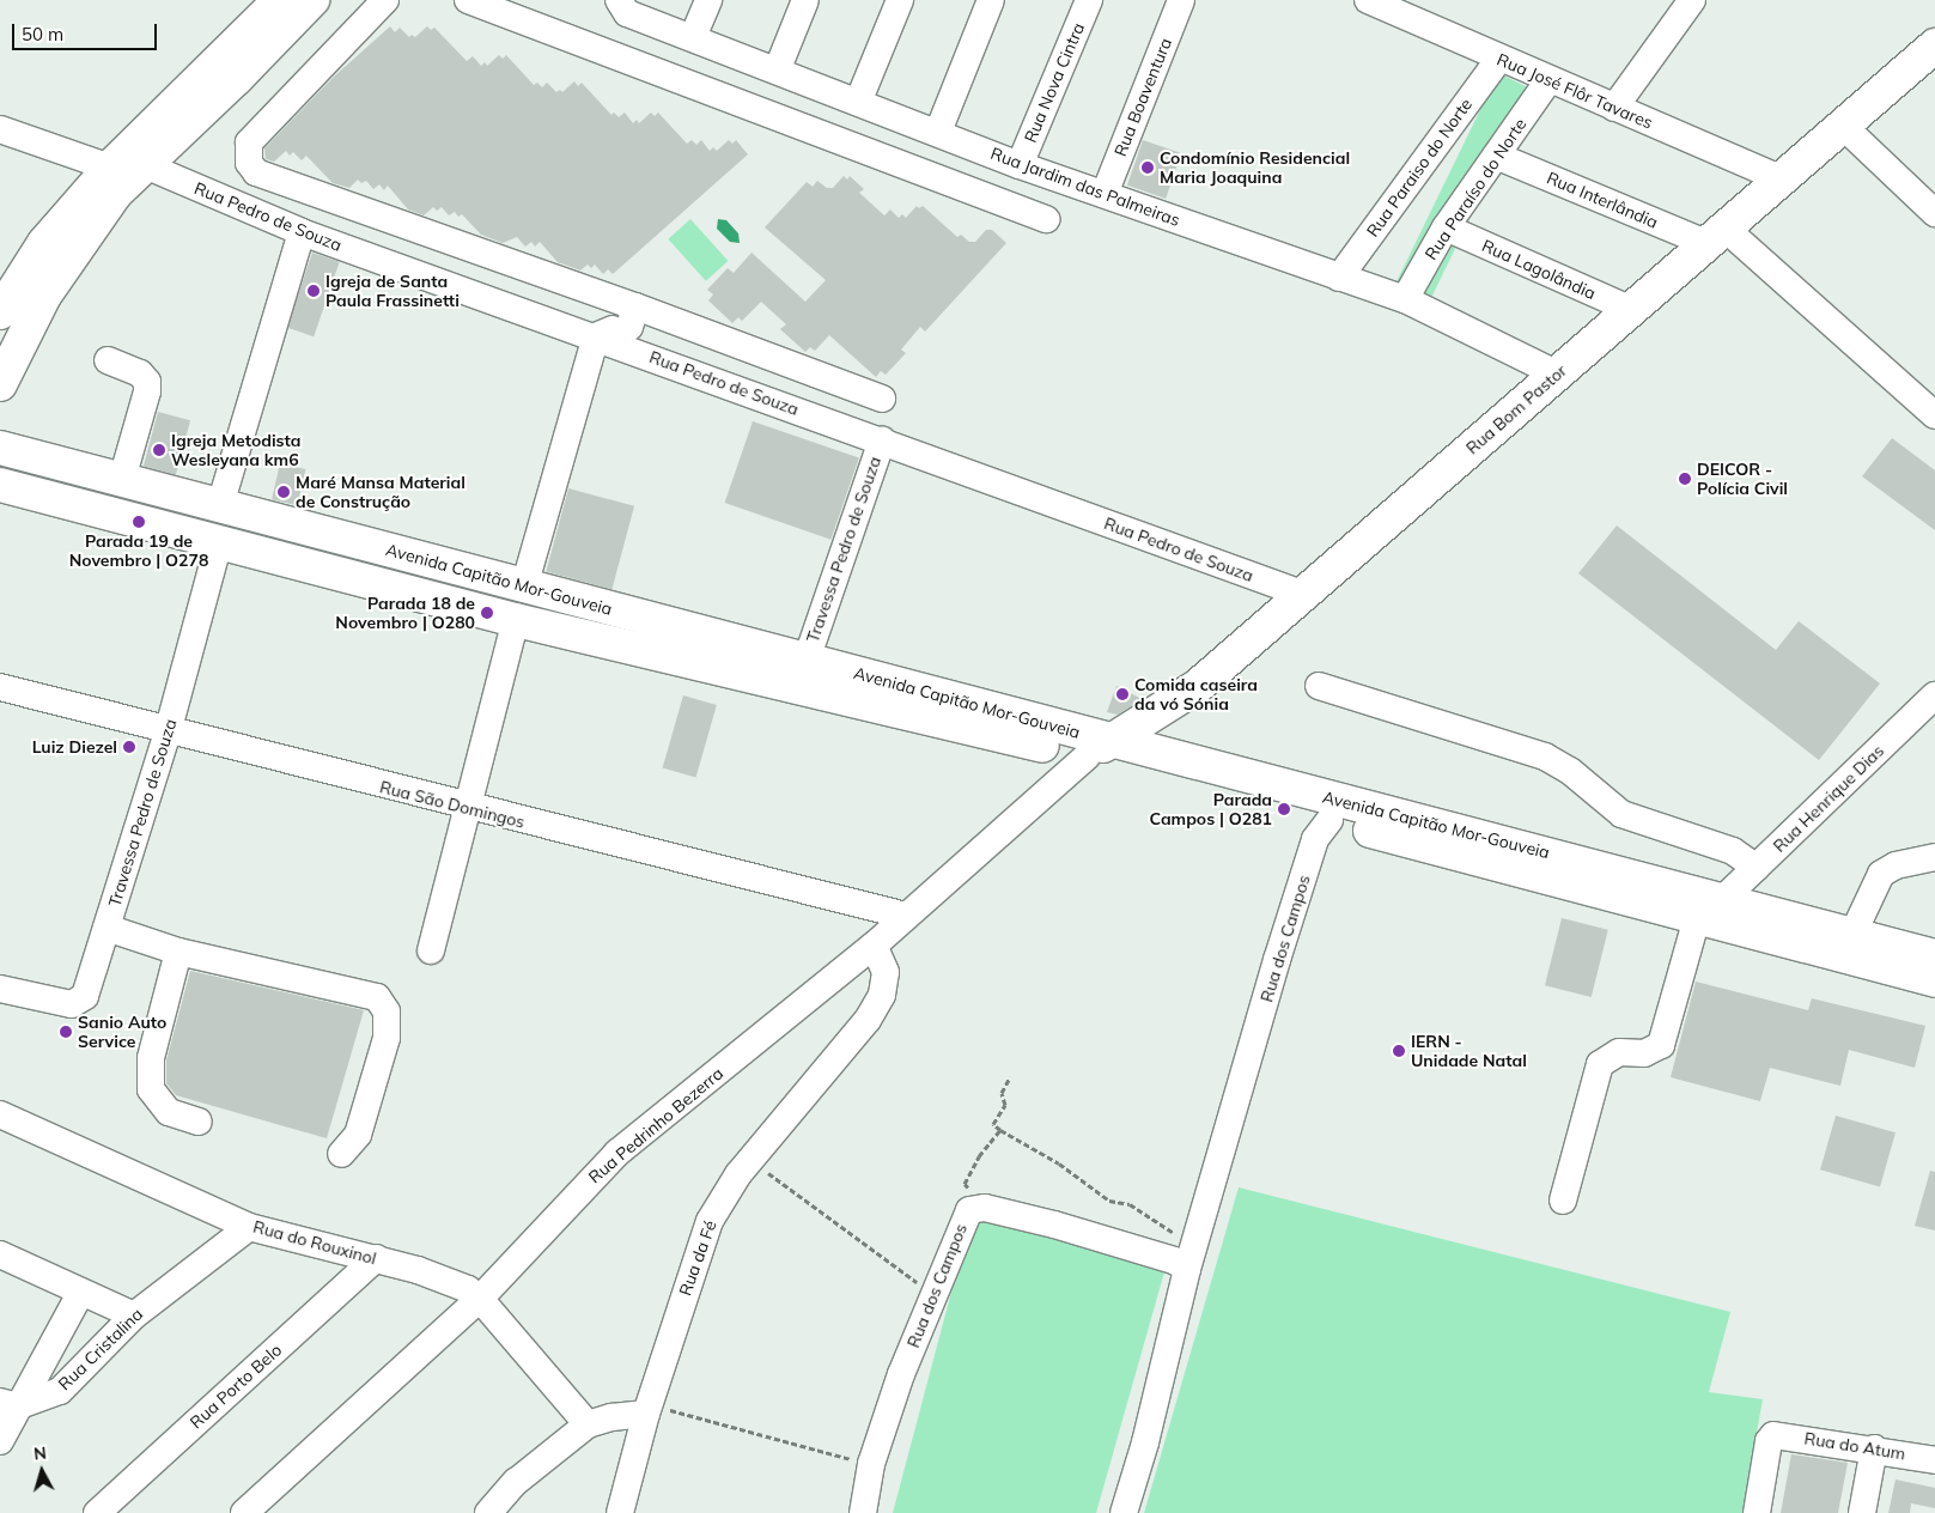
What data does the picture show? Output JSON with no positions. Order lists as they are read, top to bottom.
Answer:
{
  "streets": {
    "main road": ["Rua Bom Pastor", "Avenida Capitão Mor-Gouveia"],
    "street": [
      "Rua Nova Cintra",
      "Rua José Flôr Tavares",
      "Rua Boaventura",
      "Rua Paraiso do Norte",
      "Rua Jardim das Palmeiras",
      "Rua Paraíso do Norte",
      "Rua Interlândia",
      "Rua Pedro de Souza",
      "Rua Lagolândia",
      "Travessa Pedro de Souza",
      "Rua Henrique Dias",
      "Rua São Domingos",
      "Rua dos Campos",
      "Rua Pedrinho Bezerra",
      "Rua do Rouxinol",
      "Rua da Fé",
      "Rua Cristalina",
      "Rua Porto Belo",
      "Rua do Atum"
    ]
  },
  "crossings": [
    ["Rua Nova Cintra", "Rua Jardim das Palmeiras"],
    ["Rua José Flôr Tavares", "Rua Paraiso do Norte"],
    ["Rua José Flôr Tavares", "Rua Paraíso do Norte"],
    ["Rua José Flôr Tavares", "Rua Bom Pastor"],
    ["Rua Boaventura", "Rua Jardim das Palmeiras"],
    ["Rua Paraiso do Norte", "Rua Jardim das Palmeiras"],
    ["Rua Jardim das Palmeiras", "Rua Paraíso do Norte"],
    ["Rua Jardim das Palmeiras", "Rua Bom Pastor"],
    ["Rua Paraíso do Norte", "Rua Interlândia"],
    ["Rua Paraíso do Norte", "Rua Lagolândia"],
    ["Rua Interlândia", "Rua Bom Pastor"],
    ["Rua Pedro de Souza", "Rua Bom Pastor"],
    ["Rua Pedro de Souza", "Travessa Pedro de Souza"],
    ["Rua Lagolândia", "Rua Bom Pastor"],
    ["Rua Bom Pastor", "Avenida Capitão Mor-Gouveia"],
    ["Rua Bom Pastor", "Rua Pedrinho Bezerra"],
    ["Travessa Pedro de Souza", "Avenida Capitão Mor-Gouveia"],
    ["Travessa Pedro de Souza", "Rua São Domingos"],
    ["Avenida Capitão Mor-Gouveia", "Rua Henrique Dias"],
    ["Avenida Capitão Mor-Gouveia", "Rua dos Campos"],
    ["Avenida Capitão Mor-Gouveia", "Rua Pedrinho Bezerra"],
    ["Rua São Domingos", "Rua Pedrinho Bezerra"],
    ["Rua Pedrinho Bezerra", "Rua do Rouxinol"],
    ["Rua Pedrinho Bezerra", "Rua da Fé"],
    ["Rua do Rouxinol", "Rua Cristalina"],
    ["Rua do Rouxinol", "Rua Porto Belo"]
  ],
  "places": [
    "Condomínio Residencial Maria Joaquina",
    "Igreja de Santa Paula Frassinetti",
    "Igreja Metodista Wesleyana km6",
    "DEICOR - Polícia Civil",
    "Maré Mansa Material de Construção",
    "Parada 19 de Novembro | O278",
    "Parada 18 de Novembro | O280",
    "Comida caseira da vó Sónia",
    "Luiz Diezel",
    "Parada Campos | O281",
    "Sanio Auto Service",
    "IERN - Unidade Natal"
  ],
  "scale_bar": "50 m",
  "north": "top"
}
